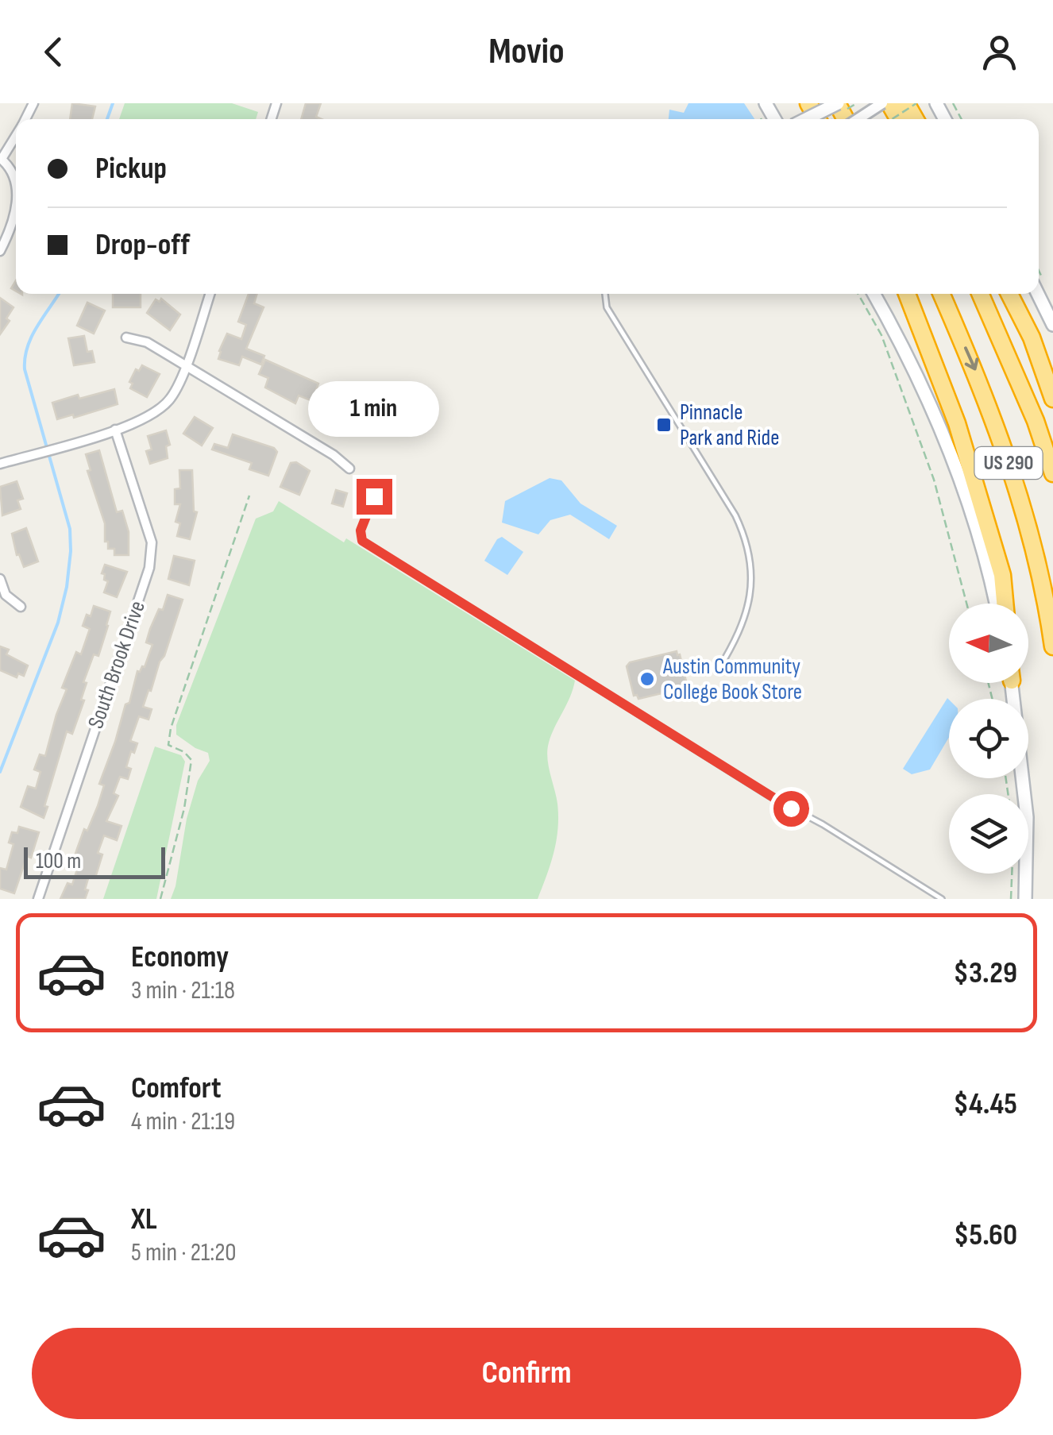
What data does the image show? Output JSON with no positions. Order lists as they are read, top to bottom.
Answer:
{
  "streets": {
    "highway": ["US 290"],
    "street": ["South Brook Drive"]
  },
  "places": {
    "transit": ["Pinnacle Park and Ride"],
    "other": ["Austin Community College Book Store"]
  },
  "scale_bar": "100 m",
  "north": "left",
  "page": {
    "header": "Movio",
    "banner": ["Pickup", "Drop-off"],
    "bubble": "1 min",
    "scale": "100 m",
    "list": [
      {
        "name": "Economy",
        "note": "3 min · 21:18",
        "value": "$3.29"
      },
      {
        "name": "Comfort",
        "note": "4 min · 21:19",
        "value": "$4.45"
      },
      {
        "name": "XL",
        "note": "5 min · 21:20",
        "value": "$5.60"
      }
    ],
    "buttons": "Confirm"
  }
}
